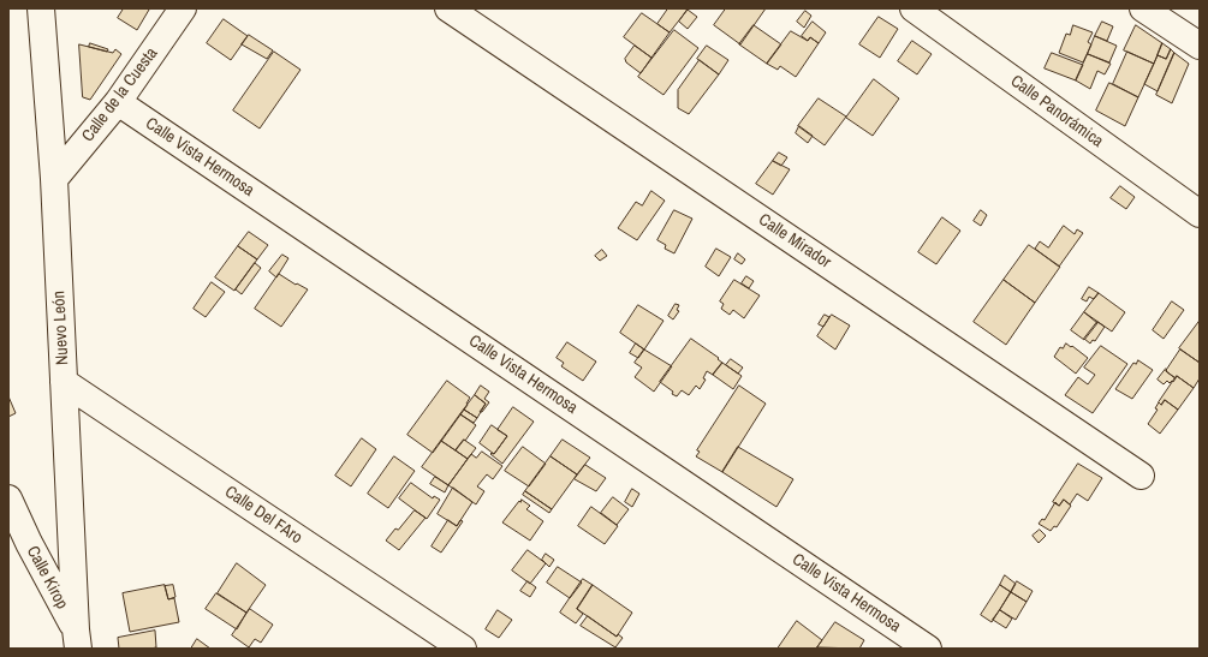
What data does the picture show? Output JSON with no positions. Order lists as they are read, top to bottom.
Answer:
{
  "streets": {
    "street": [
      "Calle de la Cuesta",
      "Calle Panorámica",
      "Calle Vista Hermosa",
      "Calle Mirador",
      "Nuevo León",
      "Calle Del FAro",
      "Calle Kirop"
    ]
  },
  "crossings": [
    ["Calle de la Cuesta", "Calle Vista Hermosa"],
    ["Calle de la Cuesta", "Nuevo León"],
    ["Nuevo León", "Calle Del FAro"],
    ["Nuevo León", "Calle Kirop"]
  ]
}
